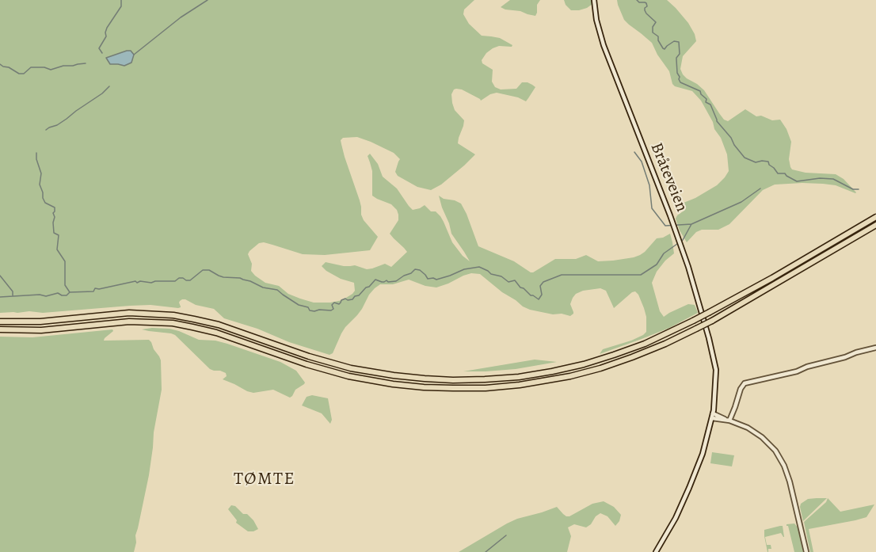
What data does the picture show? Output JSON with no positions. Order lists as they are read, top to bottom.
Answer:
{
  "streets": {
    "main road": ["Bråteveien"]
  },
  "districts": ["TØMTE"]
}
